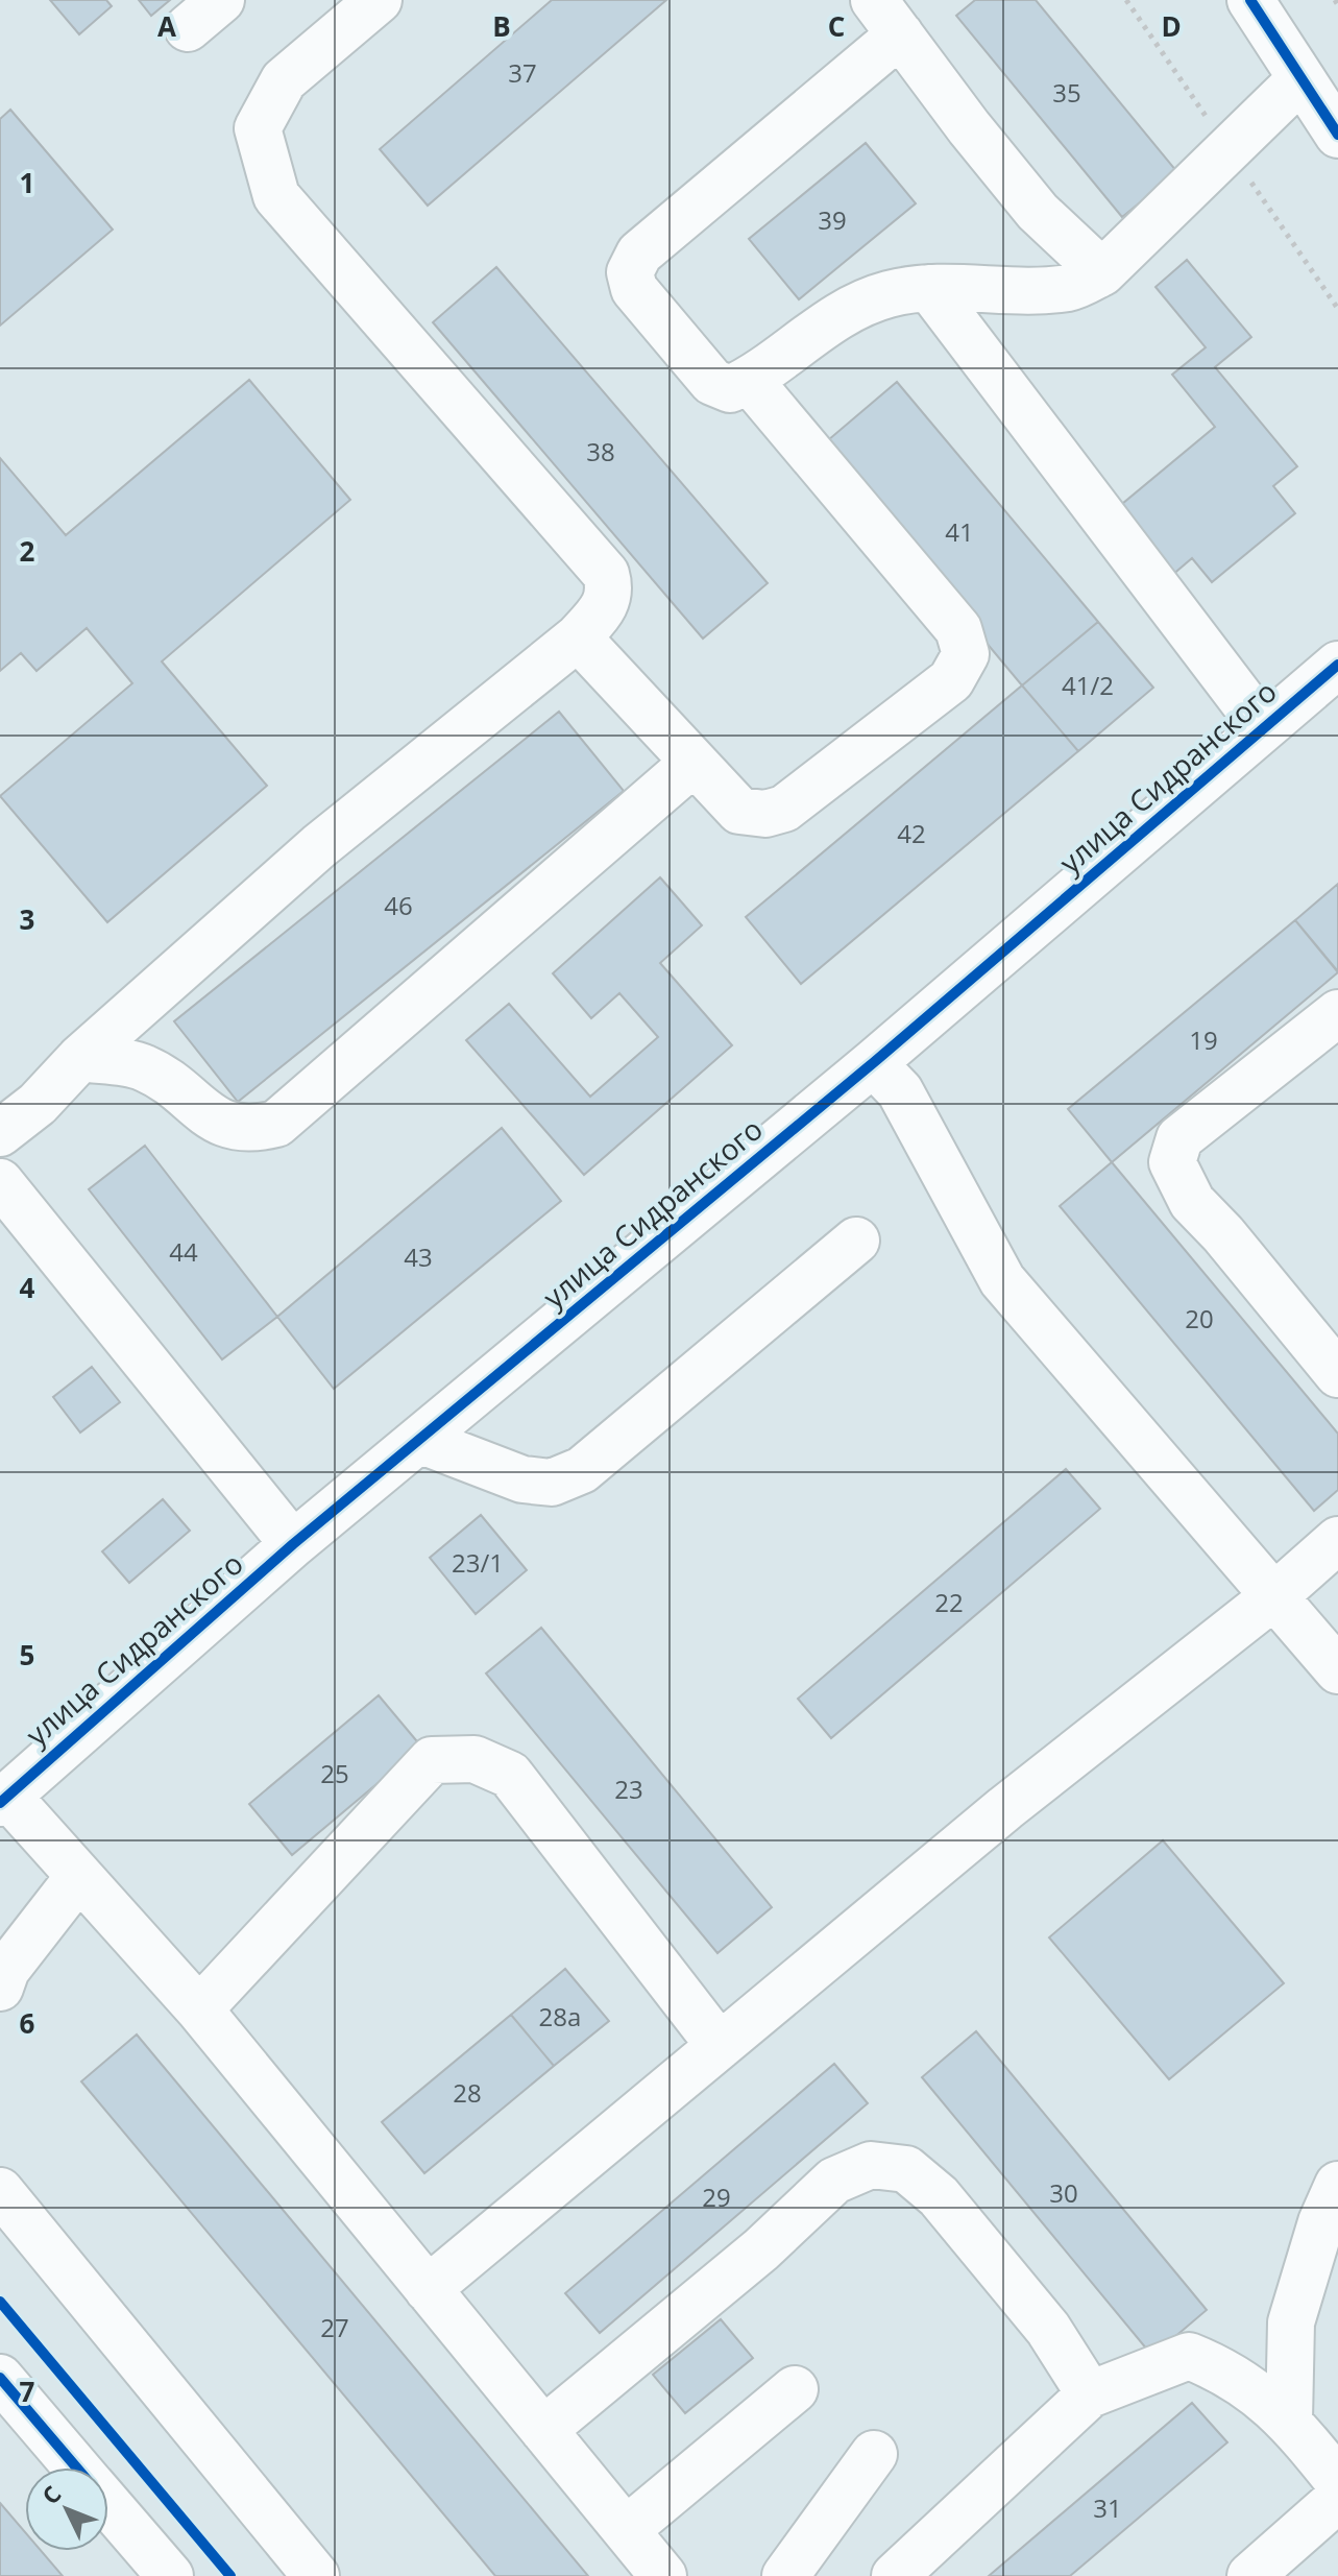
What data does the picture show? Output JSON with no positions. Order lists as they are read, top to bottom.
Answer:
{
  "streets": {
    "street": ["улица Сидранского"]
  },
  "house_numbers": [
    "37",
    "35",
    "39",
    "38",
    "41",
    "41/2",
    "42",
    "46",
    "19",
    "44",
    "43",
    "20",
    "23/1",
    "22",
    "25",
    "23",
    "28а",
    "28",
    "30",
    "29",
    "27",
    "31"
  ],
  "north": "top left",
  "grid": {
    "columns": [
      "A",
      "B",
      "C",
      "D"
    ],
    "rows": [
      "1",
      "2",
      "3",
      "4",
      "5",
      "6",
      "7"
    ]
  }
}
